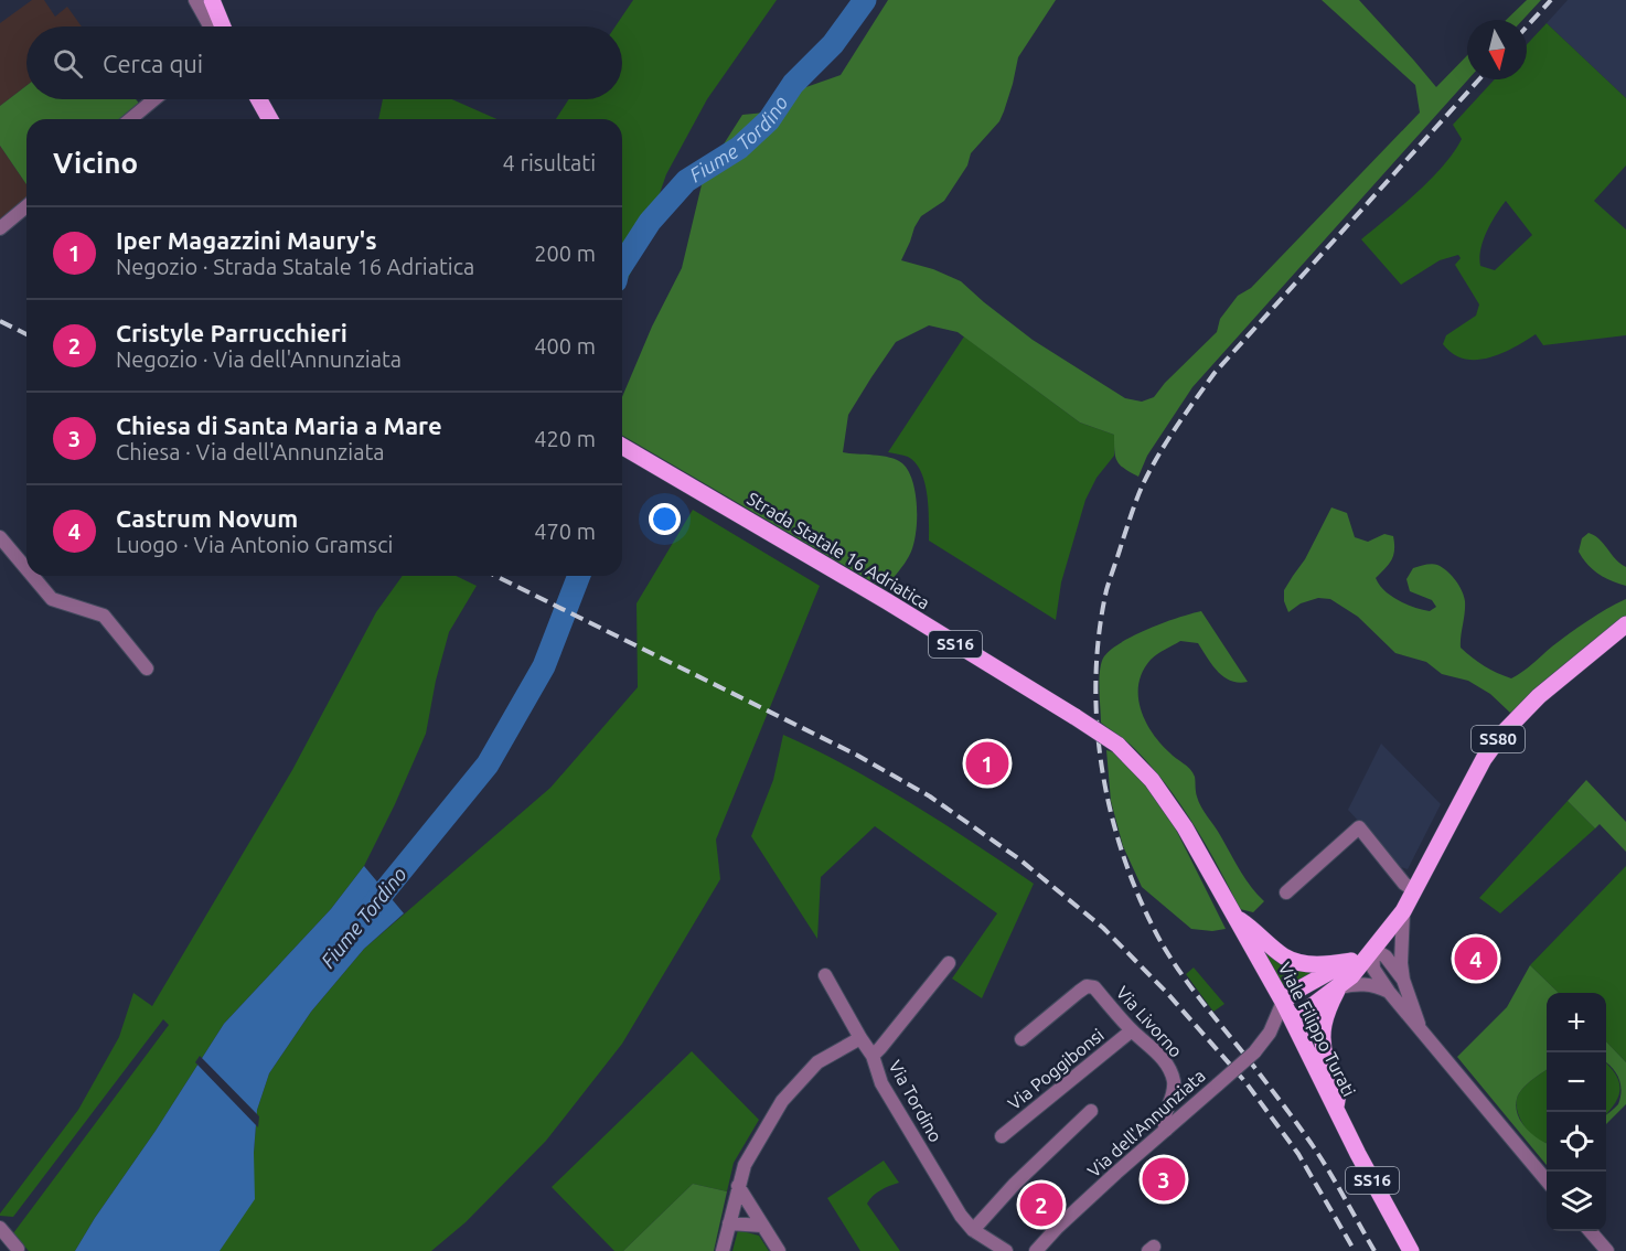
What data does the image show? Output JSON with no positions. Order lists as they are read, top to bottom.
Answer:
{
  "streets": {
    "main road": [
      "Strada Statale 16 Adriatica",
      "SS16",
      "SS80",
      "Viale Filippo Turati"
    ],
    "street": [
      "Via Livorno",
      "Via Poggibonsi",
      "Via Tordino",
      "Via dell'Annunziata"
    ]
  },
  "crossings": [
    ["Strada Statale 16 Adriatica", "Viale Filippo Turati"],
    ["SS80", "Viale Filippo Turati"],
    ["SS80", "Via dell'Annunziata"],
    ["Via Livorno", "Via Poggibonsi"],
    ["Via Livorno", "Via dell'Annunziata"],
    ["Viale Filippo Turati", "Via dell'Annunziata"]
  ],
  "water": ["Fiume Tordino"],
  "north": "bottom",
  "page": {
    "search": "Cerca qui",
    "heading": ["Vicino", "4 risultati"],
    "list": [
      {
        "mark": "1",
        "name": "Iper Magazzini Maury's",
        "note": "Negozio · Strada Statale 16 Adriatica",
        "value": "200 m"
      },
      {
        "mark": "2",
        "name": "Cristyle Parrucchieri",
        "note": "Negozio · Via dell'Annunziata",
        "value": "400 m"
      },
      {
        "mark": "3",
        "name": "Chiesa di Santa Maria a Mare",
        "note": "Chiesa · Via dell'Annunziata",
        "value": "420 m"
      },
      {
        "mark": "4",
        "name": "Castrum Novum",
        "note": "Luogo · Via Antonio Gramsci",
        "value": "470 m"
      }
    ],
    "pins": [
      "1",
      "4",
      "3",
      "2"
    ],
    "map_buttons": ["+", "−"]
  }
}
